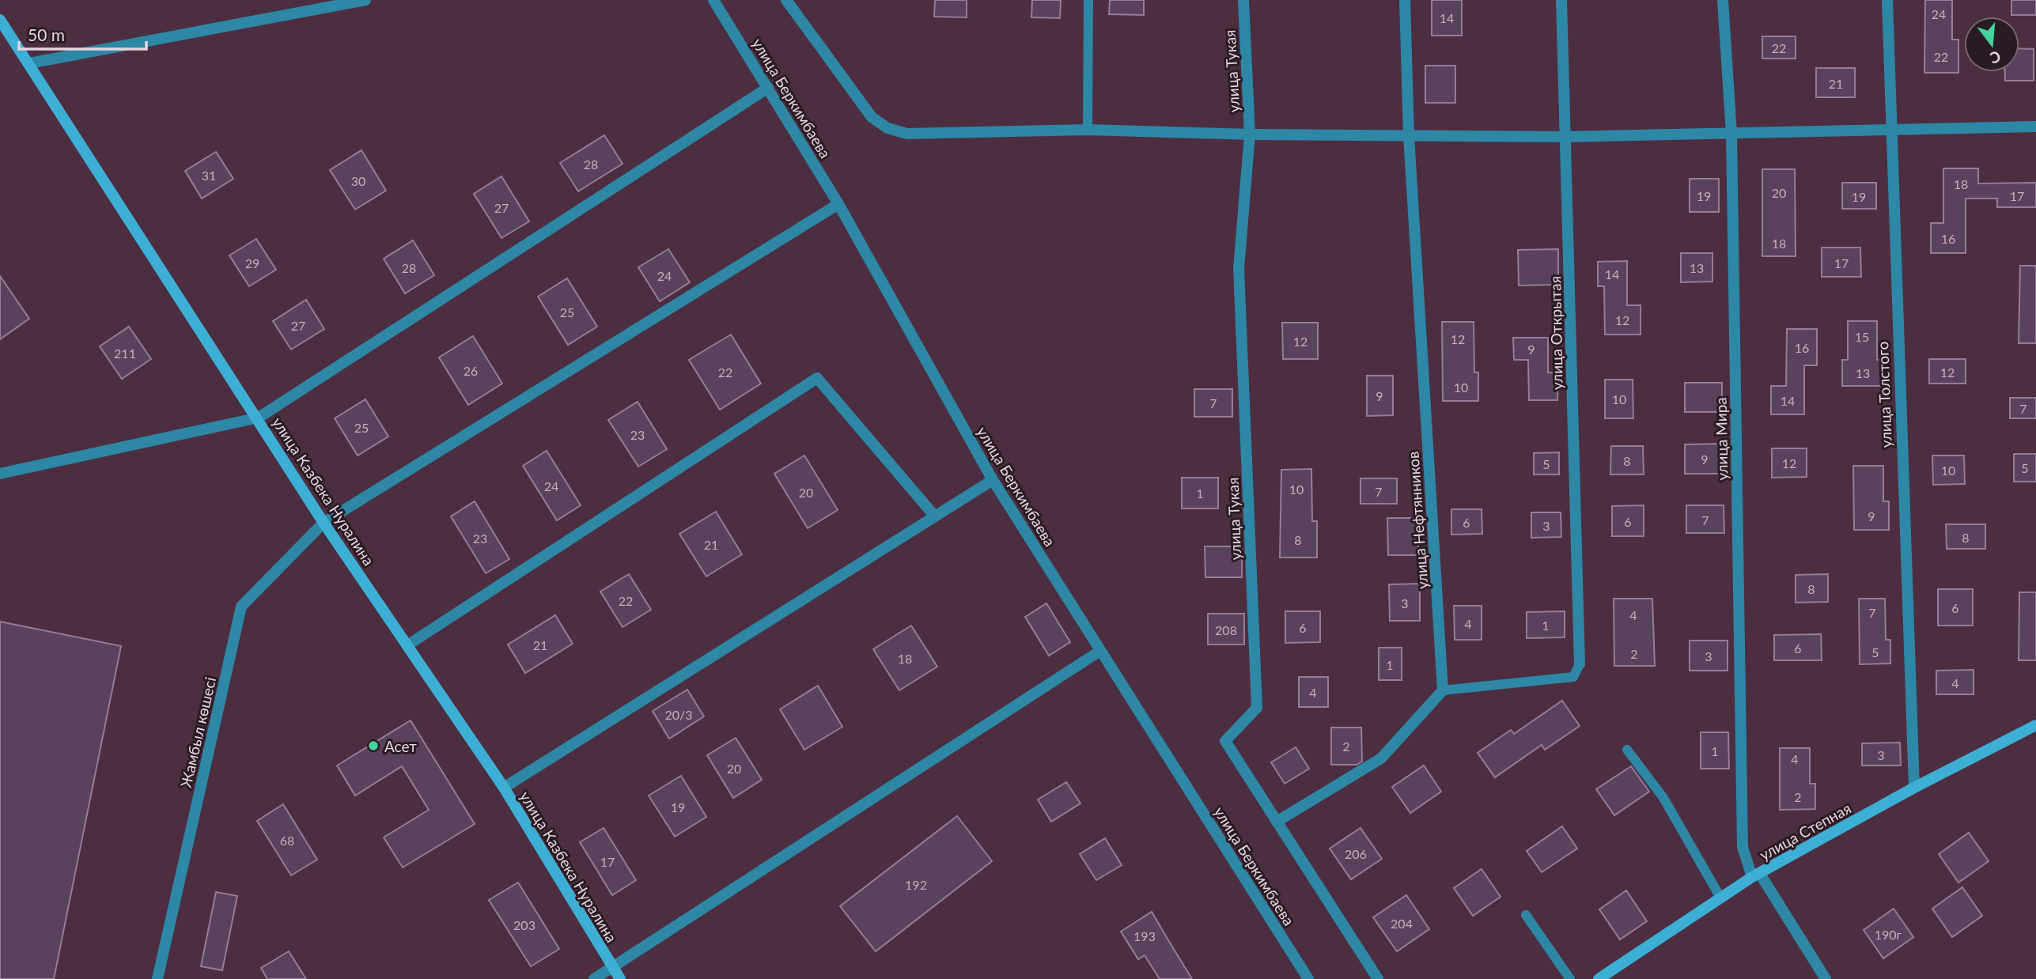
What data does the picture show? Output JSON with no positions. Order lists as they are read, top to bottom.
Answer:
{
  "streets": {
    "street": [
      "улица Тукая",
      "улица Беркимбаева",
      "улица Открытая",
      "улица Толстого",
      "улица Мира",
      "улица Казбека Нуралина",
      "улица Нефтянников",
      "Жамбыл көшесі",
      "улица Степная"
    ]
  },
  "crossings": [
    ["улица Беркимбаева", "Жамбыл көшесі"],
    ["улица Толстого", "улица Степная"],
    ["улица Мира", "улица Степная"],
    ["улица Казбека Нуралина", "Жамбыл көшесі"]
  ],
  "places": ["Асет"],
  "house_numbers": [
    "24",
    "14",
    "22",
    "22",
    "21",
    "28",
    "31",
    "30",
    "18",
    "20",
    "19",
    "17",
    "19",
    "27",
    "16",
    "18",
    "29",
    "17",
    "28",
    "13",
    "14",
    "24",
    "25",
    "12",
    "27",
    "15",
    "12",
    "12",
    "16",
    "9",
    "211",
    "26",
    "22",
    "12",
    "13",
    "10",
    "9",
    "10",
    "14",
    "7",
    "7",
    "25",
    "23",
    "9",
    "8",
    "12",
    "5",
    "5",
    "10",
    "24",
    "10",
    "7",
    "20",
    "1",
    "9",
    "7",
    "6",
    "6",
    "3",
    "8",
    "23",
    "8",
    "21",
    "8",
    "22",
    "3",
    "6",
    "7",
    "4",
    "4",
    "1",
    "6",
    "208",
    "21",
    "6",
    "5",
    "2",
    "3",
    "18",
    "1",
    "4",
    "4",
    "20/3",
    "2",
    "1",
    "3",
    "4",
    "20",
    "2",
    "19",
    "68",
    "206",
    "17",
    "192",
    "204",
    "203",
    "190г",
    "193"
  ],
  "scale_bar": "50 m",
  "north": "bottom"
}
